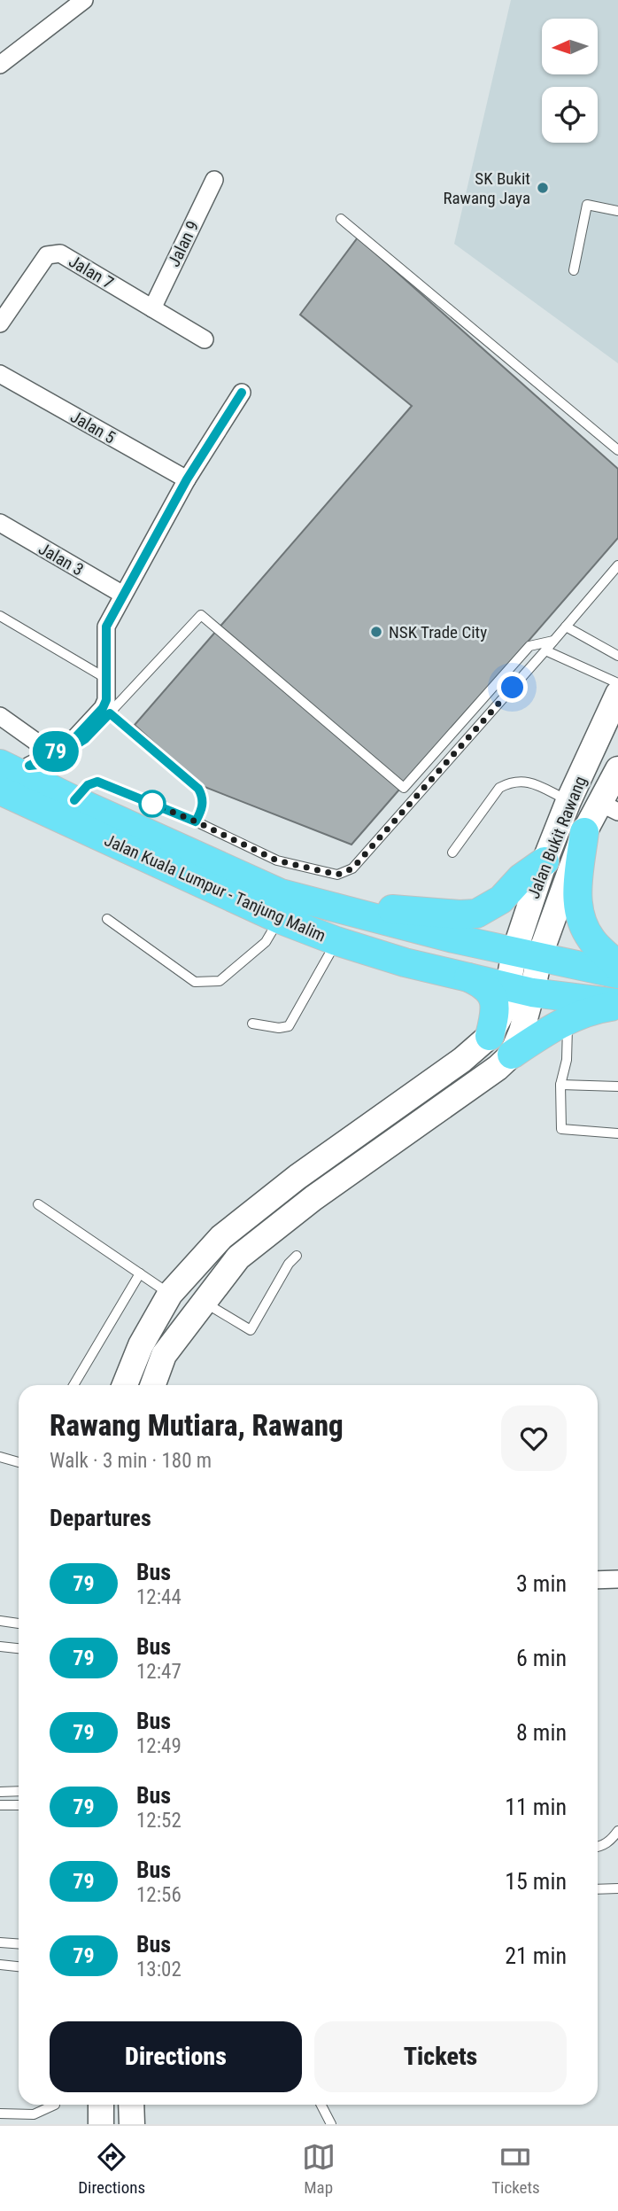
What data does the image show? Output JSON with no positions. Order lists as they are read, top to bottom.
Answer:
{
  "streets": {
    "main road": ["Jalan Kuala Lumpur - Tanjung Malim"],
    "street": [
      "Jalan 9",
      "Jalan 7",
      "Jalan 5",
      "Jalan 3",
      "Jalan Bukit Rawang"
    ]
  },
  "crossings": [
    ["Jalan 9", "Jalan 7"],
    ["Jalan Bukit Rawang", "Jalan Kuala Lumpur - Tanjung Malim"]
  ],
  "places": ["SK Bukit Rawang Jaya", "NSK Trade City"],
  "lines": ["bus line 79"],
  "north": "left",
  "page": {
    "on_map": "79",
    "heading": [
      ["Rawang Mutiara, Rawang", "Walk · 3 min · 180 m"],
      "Departures"
    ],
    "list": [
      {
        "mark": "79",
        "name": "Bus",
        "note": "12:44",
        "value": "3 min"
      },
      {
        "mark": "79",
        "name": "Bus",
        "note": "12:47",
        "value": "6 min"
      },
      {
        "mark": "79",
        "name": "Bus",
        "note": "12:49",
        "value": "8 min"
      },
      {
        "mark": "79",
        "name": "Bus",
        "note": "12:52",
        "value": "11 min"
      },
      {
        "mark": "79",
        "name": "Bus",
        "note": "12:56",
        "value": "15 min"
      },
      {
        "mark": "79",
        "name": "Bus",
        "note": "13:02",
        "value": "21 min"
      }
    ],
    "buttons": ["Directions", "Tickets"],
    "tabs": ["Directions", "Map", "Tickets"]
  }
}
